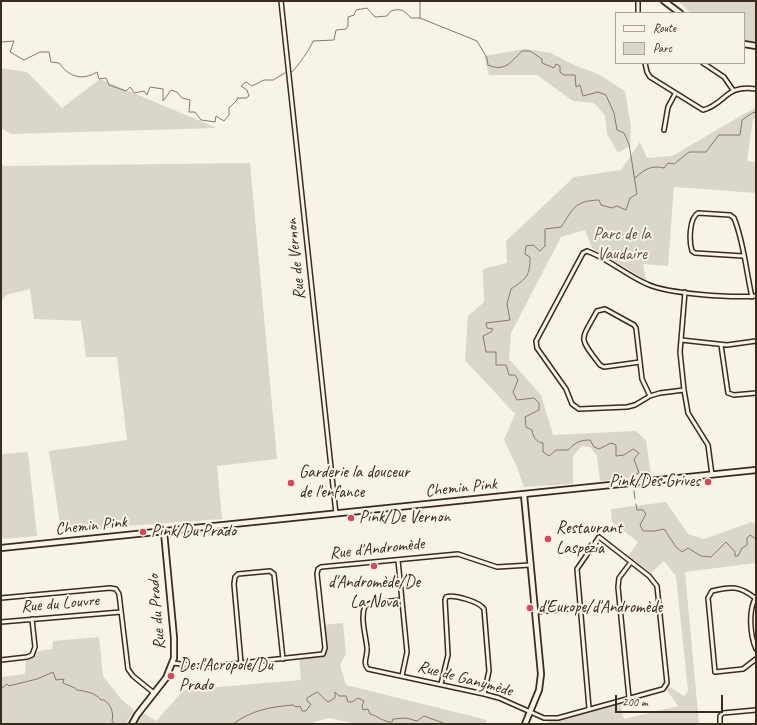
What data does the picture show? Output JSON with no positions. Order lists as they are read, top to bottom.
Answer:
{
  "streets": {
    "main road": ["Chemin Pink", "Rue du Prado"],
    "street": [
      "Rue de Vernon",
      "Rue d'Andromède",
      "Rue du Louvre",
      "Rue de Ganymède"
    ]
  },
  "crossings": [
    ["Rue de Vernon", "Chemin Pink"],
    ["Chemin Pink", "Rue du Prado"],
    ["Rue d'Andromède", "Rue du Prado"]
  ],
  "parks": ["Parc de la Vaudaire"],
  "places": [
    "Pink/Des Grives",
    "Garderie la douceur de l'enfance",
    "Pink/De Vernon",
    "Pink/Du Prado",
    "Restaurant Laspézia",
    "d'Andromède/De La Nova",
    "d'Europe/d'Andromède",
    "De l'Acropole/Du Prado"
  ],
  "legend": ["Route", "Parc"],
  "scale_bar": "200 m"
}
